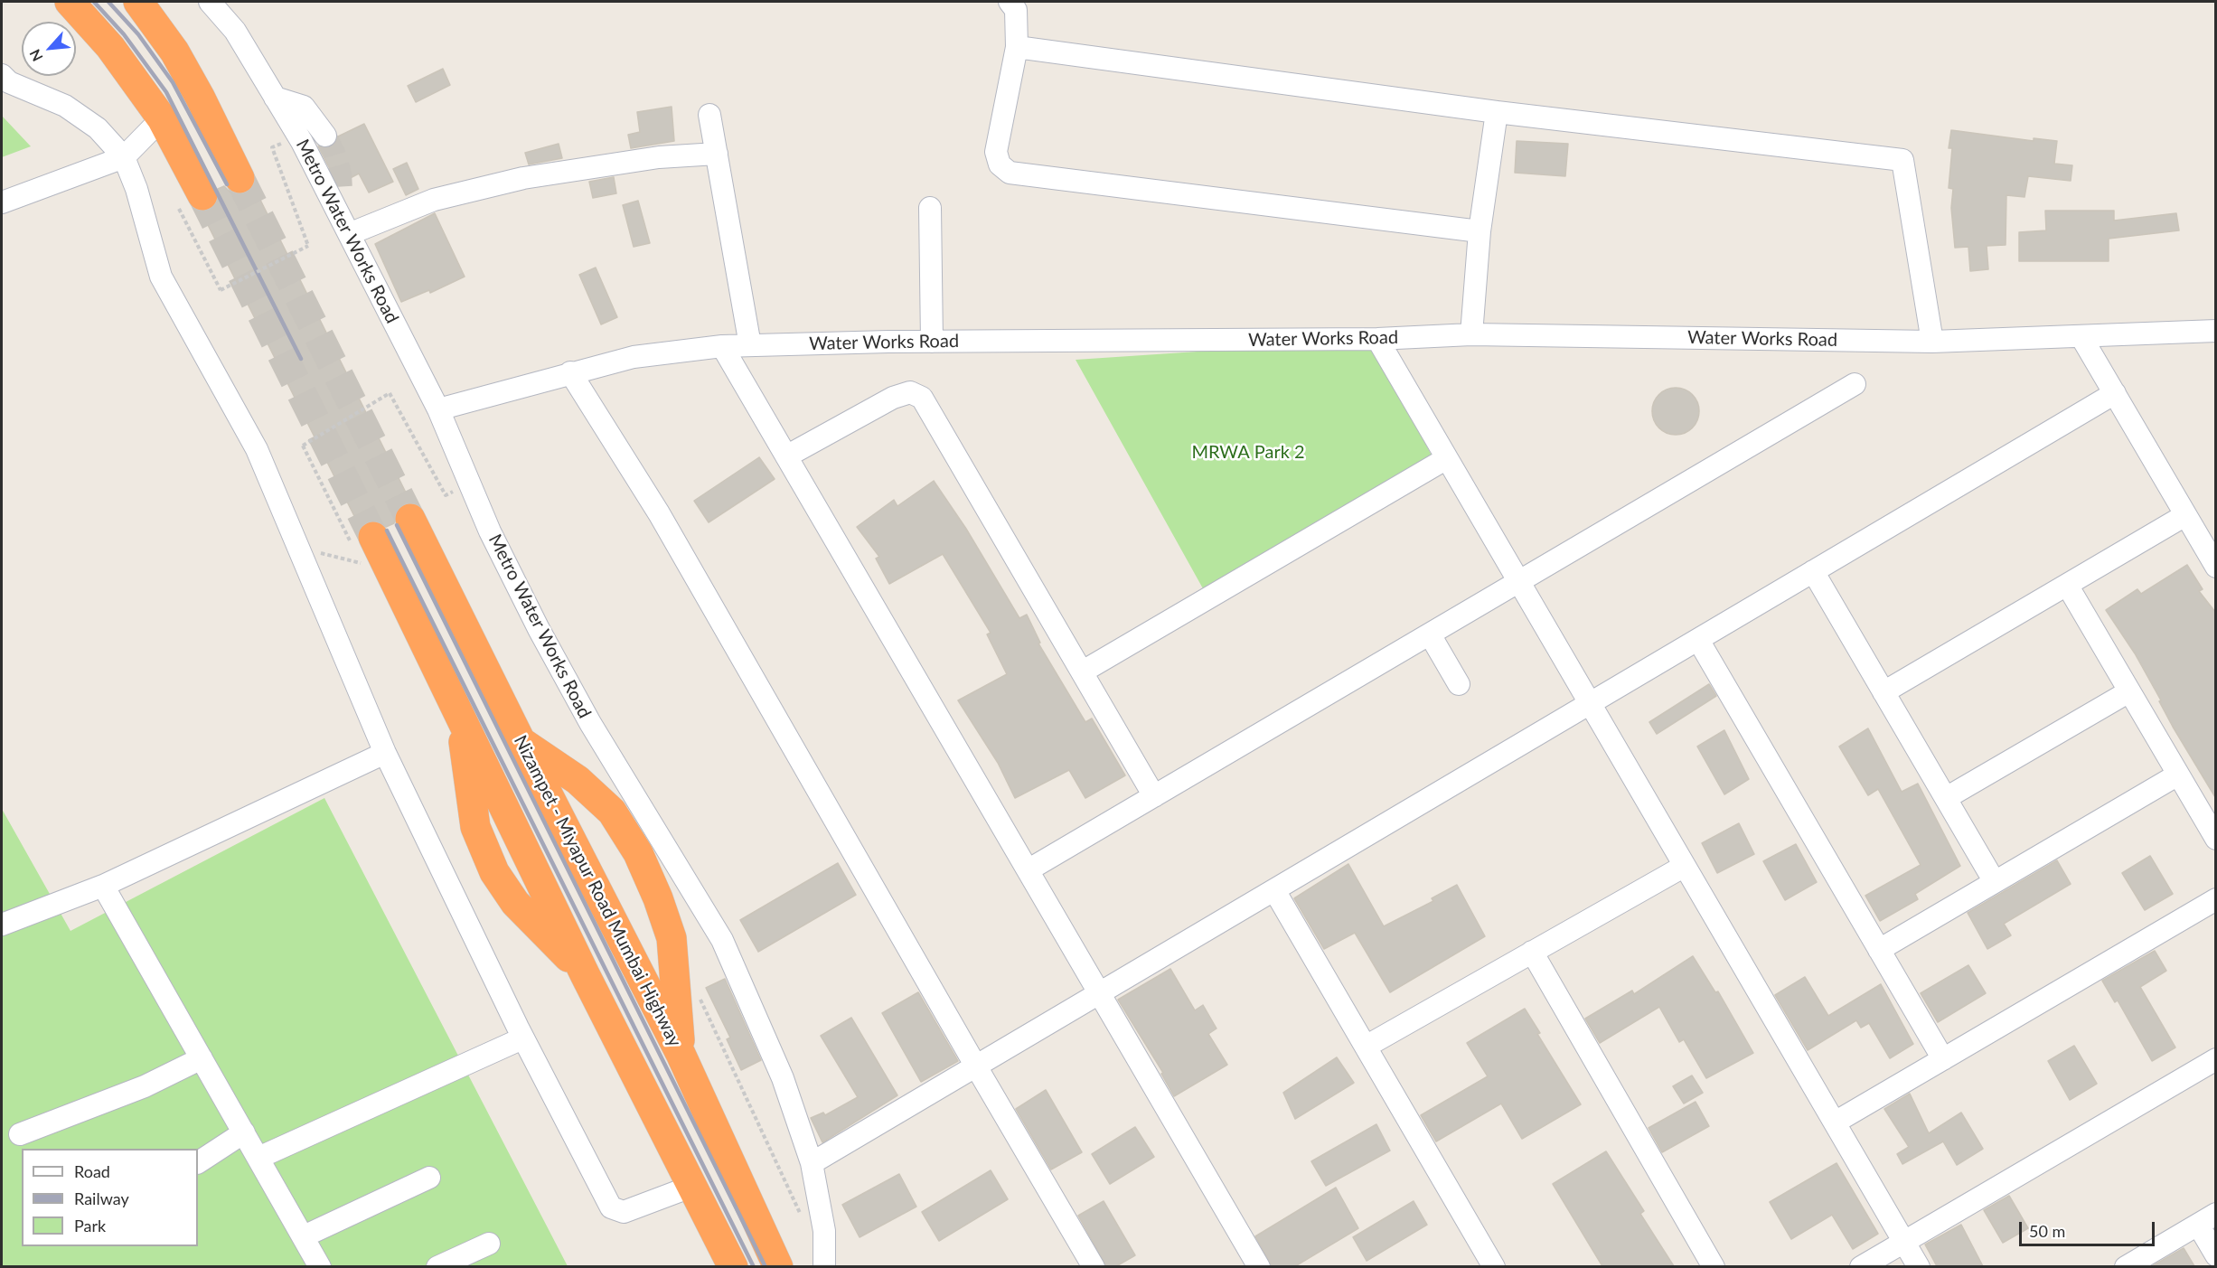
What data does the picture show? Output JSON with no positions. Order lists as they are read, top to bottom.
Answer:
{
  "streets": {
    "highway": ["Nizampet - Miyapur Road Mumbai Highway"],
    "street": ["Metro Water Works Road", "Water Works Road"]
  },
  "crossings": [
    ["Metro Water Works Road", "Water Works Road"]
  ],
  "parks": ["MRWA Park 2"],
  "legend": ["Road", "Railway", "Park"],
  "scale_bar": "50 m",
  "north": "bottom left"
}
